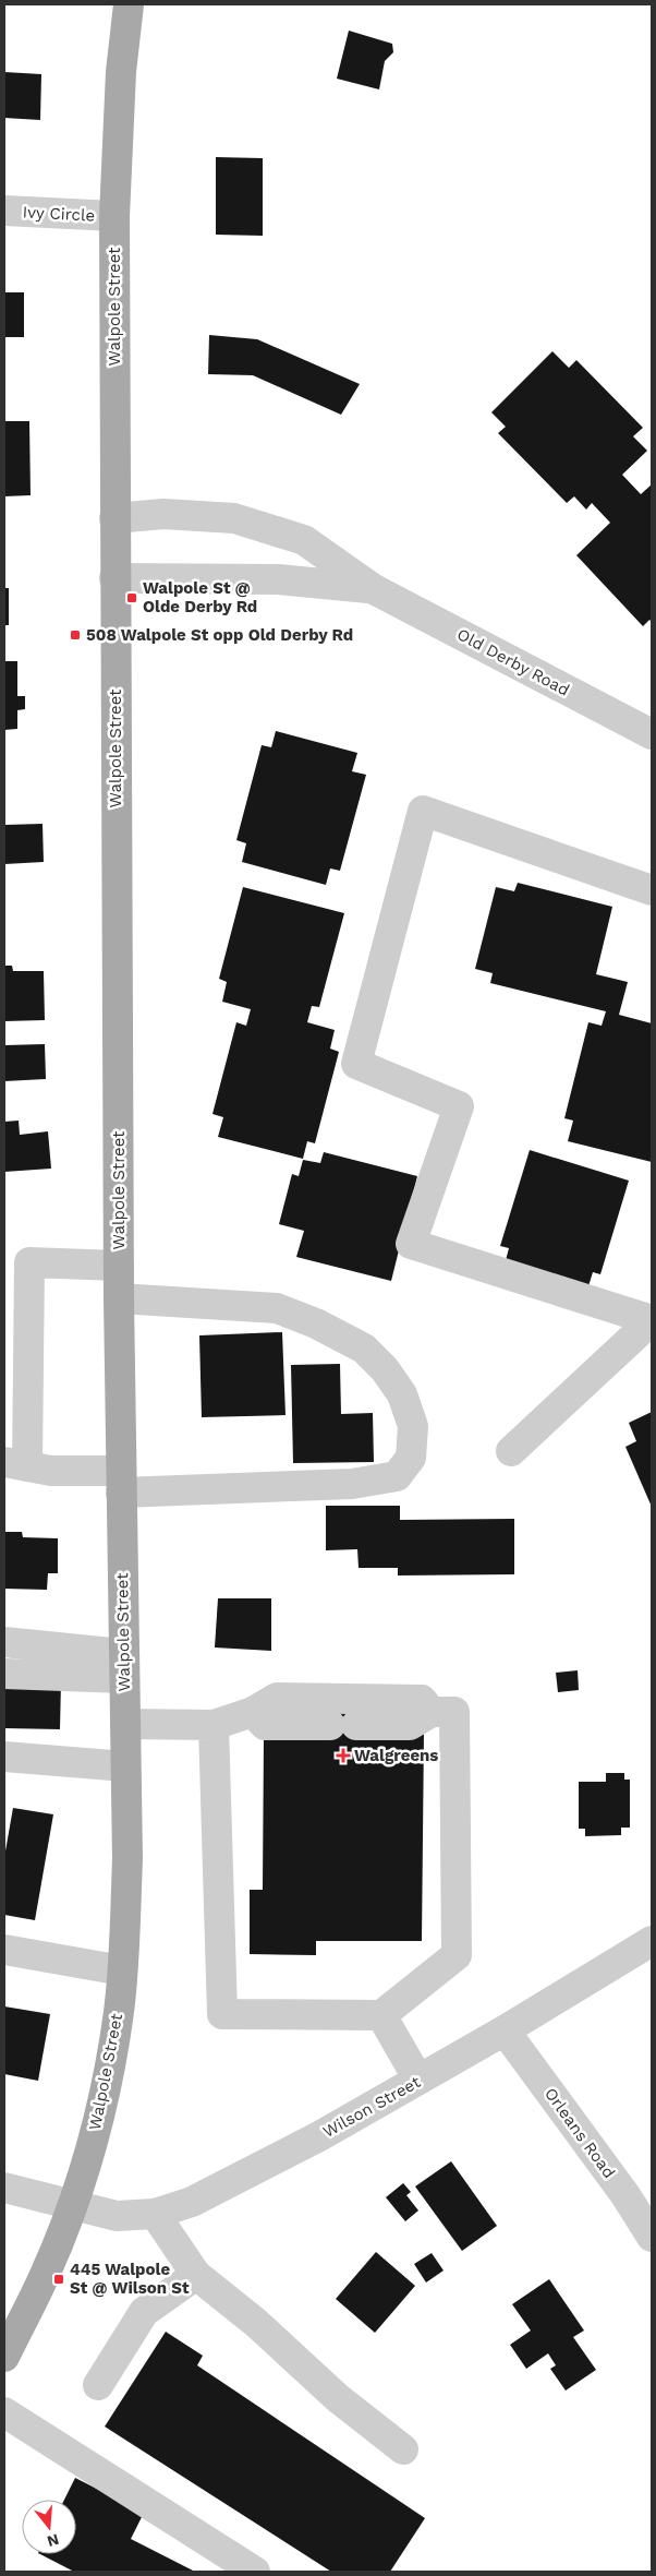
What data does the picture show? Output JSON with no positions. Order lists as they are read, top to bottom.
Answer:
{
  "streets": {
    "main road": ["Walpole Street"],
    "street": [
      "Ivy Circle",
      "Old Derby Road",
      "Wilson Street",
      "Orleans Road"
    ]
  },
  "crossings": [
    ["Ivy Circle", "Walpole Street"],
    ["Walpole Street", "Old Derby Road"],
    ["Walpole Street", "Wilson Street"],
    ["Wilson Street", "Orleans Road"]
  ],
  "places": {
    "transit": ["Walpole St @ Olde Derby Rd", "508 Walpole St opp Old Derby Rd", "445 Walpole St @ Wilson St"],
    "health": ["Walgreens"]
  },
  "north": "bottom"
}
